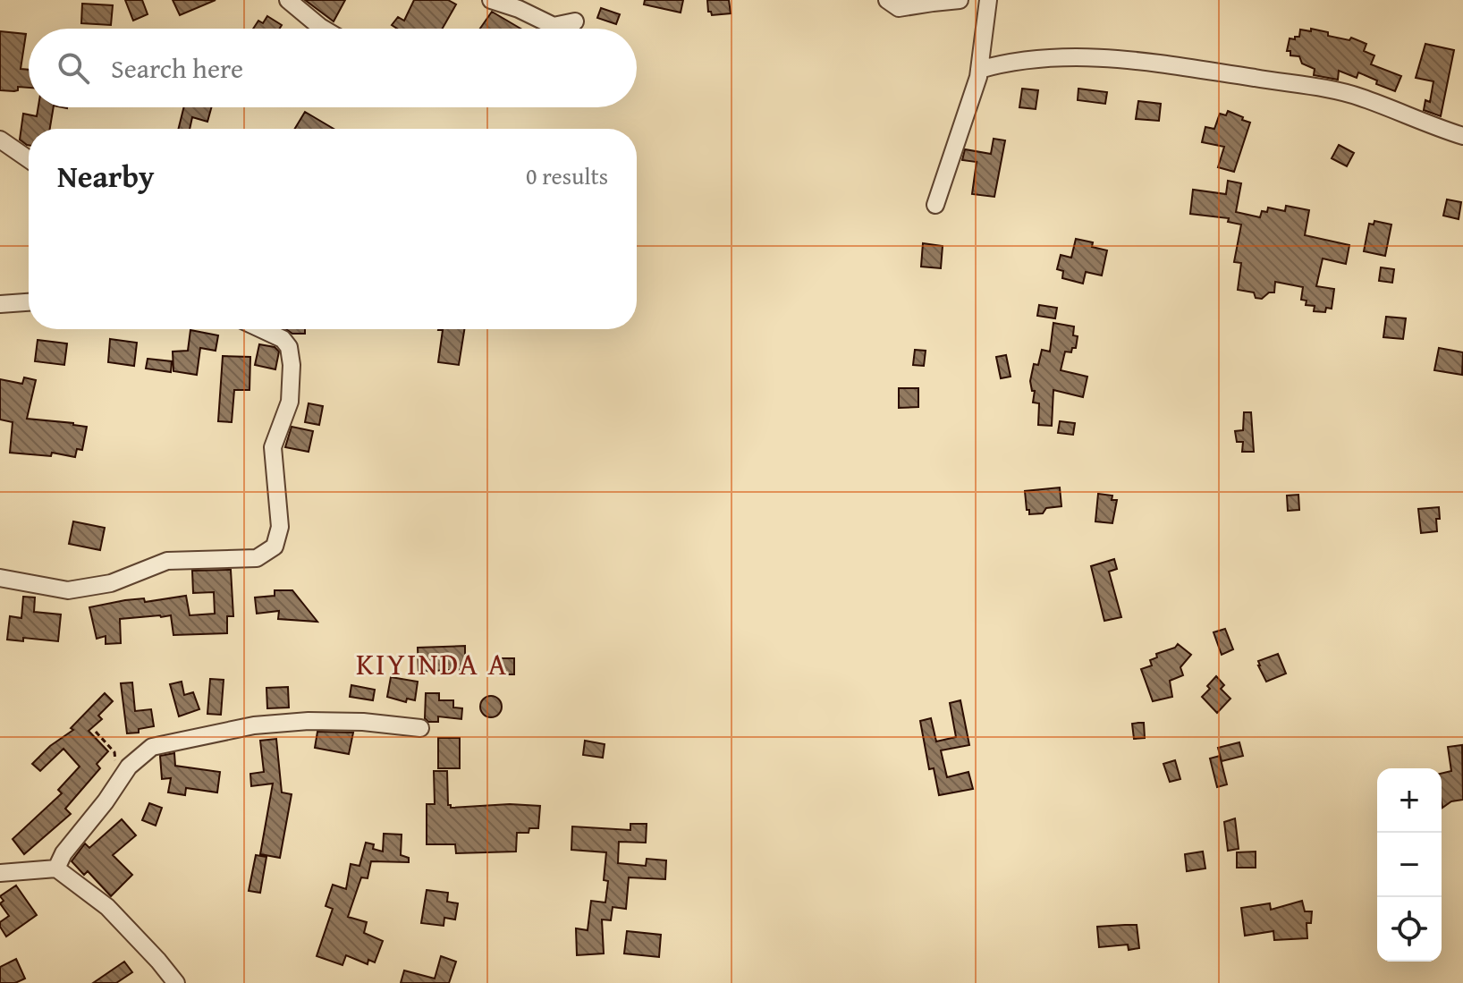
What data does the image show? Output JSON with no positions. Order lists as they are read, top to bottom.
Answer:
{
  "districts": ["KIYINDA A"],
  "page": {
    "search": "Search here",
    "heading": ["Nearby", "0 results"],
    "map_buttons": ["+", "−"]
  }
}
